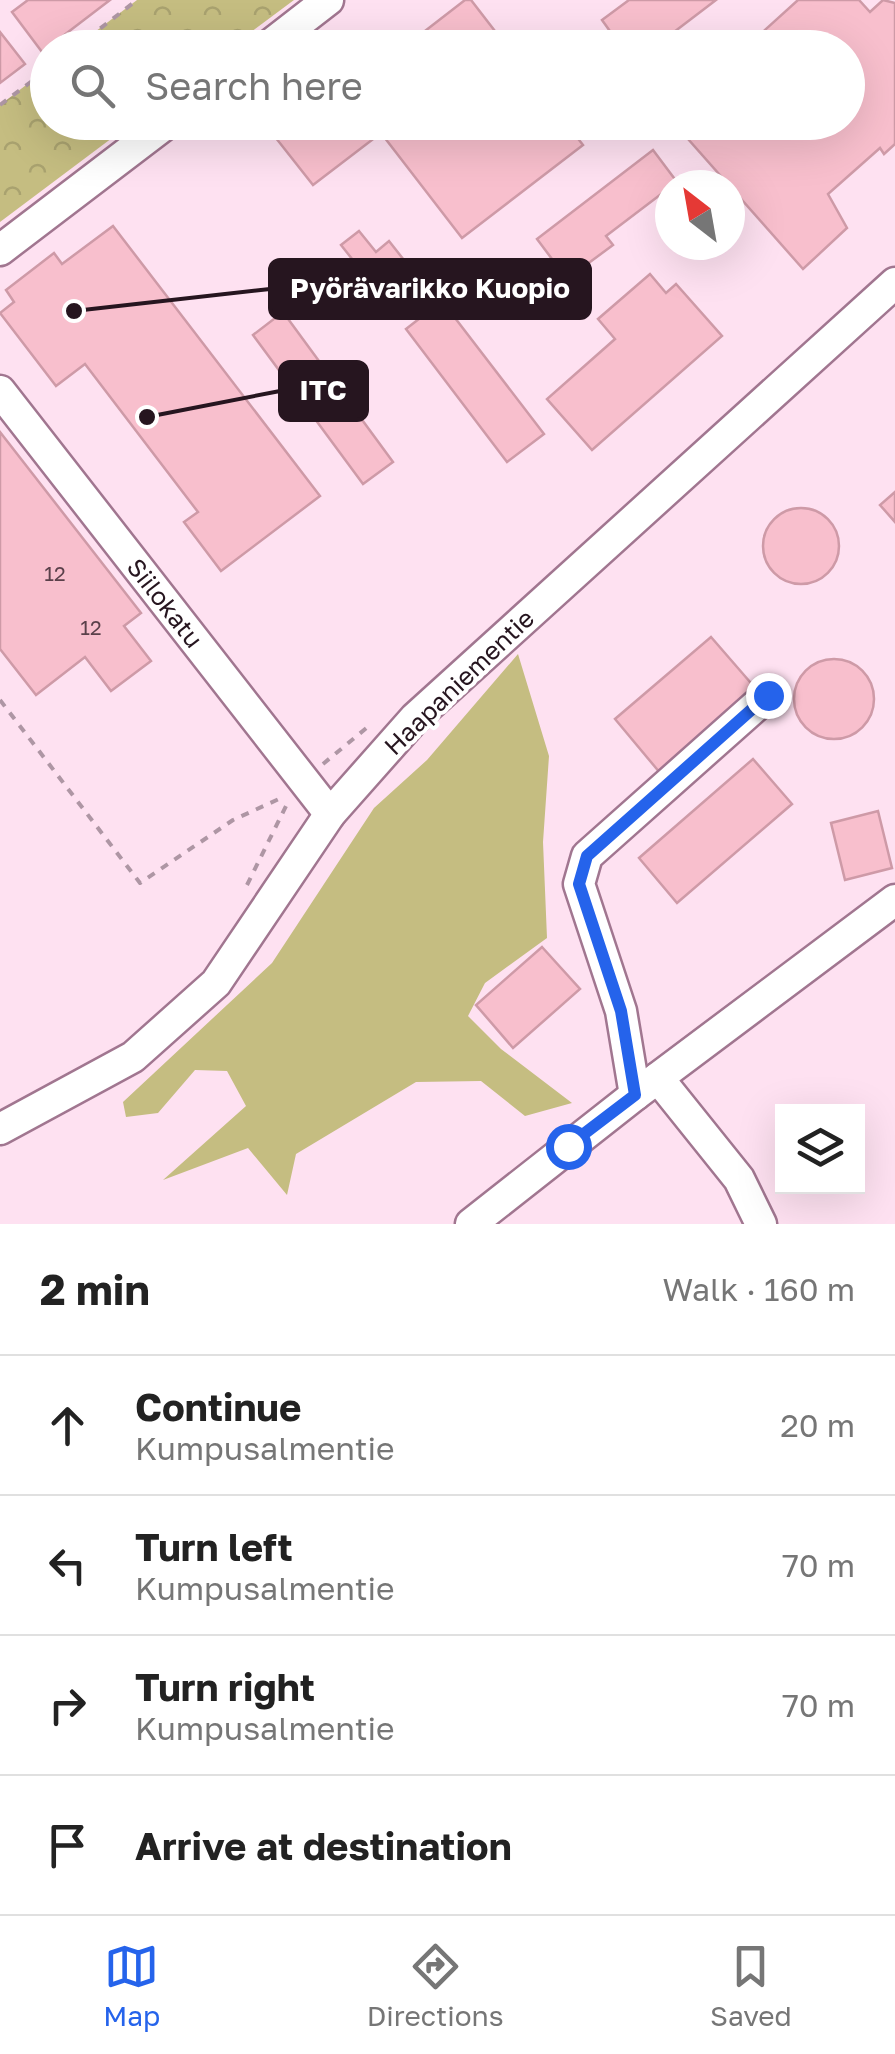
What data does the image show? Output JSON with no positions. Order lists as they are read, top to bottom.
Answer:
{
  "streets": {
    "street": ["Siilokatu", "Haapaniementie"]
  },
  "crossings": [
    ["Siilokatu", "Haapaniementie"]
  ],
  "places": ["Pyörävarikko Kuopio", "ITC"],
  "house_numbers": ["12", "12"],
  "north": "top left",
  "page": {
    "search": "Search here",
    "heading": ["2 min", "Walk · 160 m"],
    "list": [
      ["Continue", "Kumpusalmentie", "20 m"],
      ["Turn left", "Kumpusalmentie", "70 m"],
      ["Turn right", "Kumpusalmentie", "70 m"],
      "Arrive at destination"
    ],
    "nav": ["Map", "Directions", "Saved"]
  }
}
